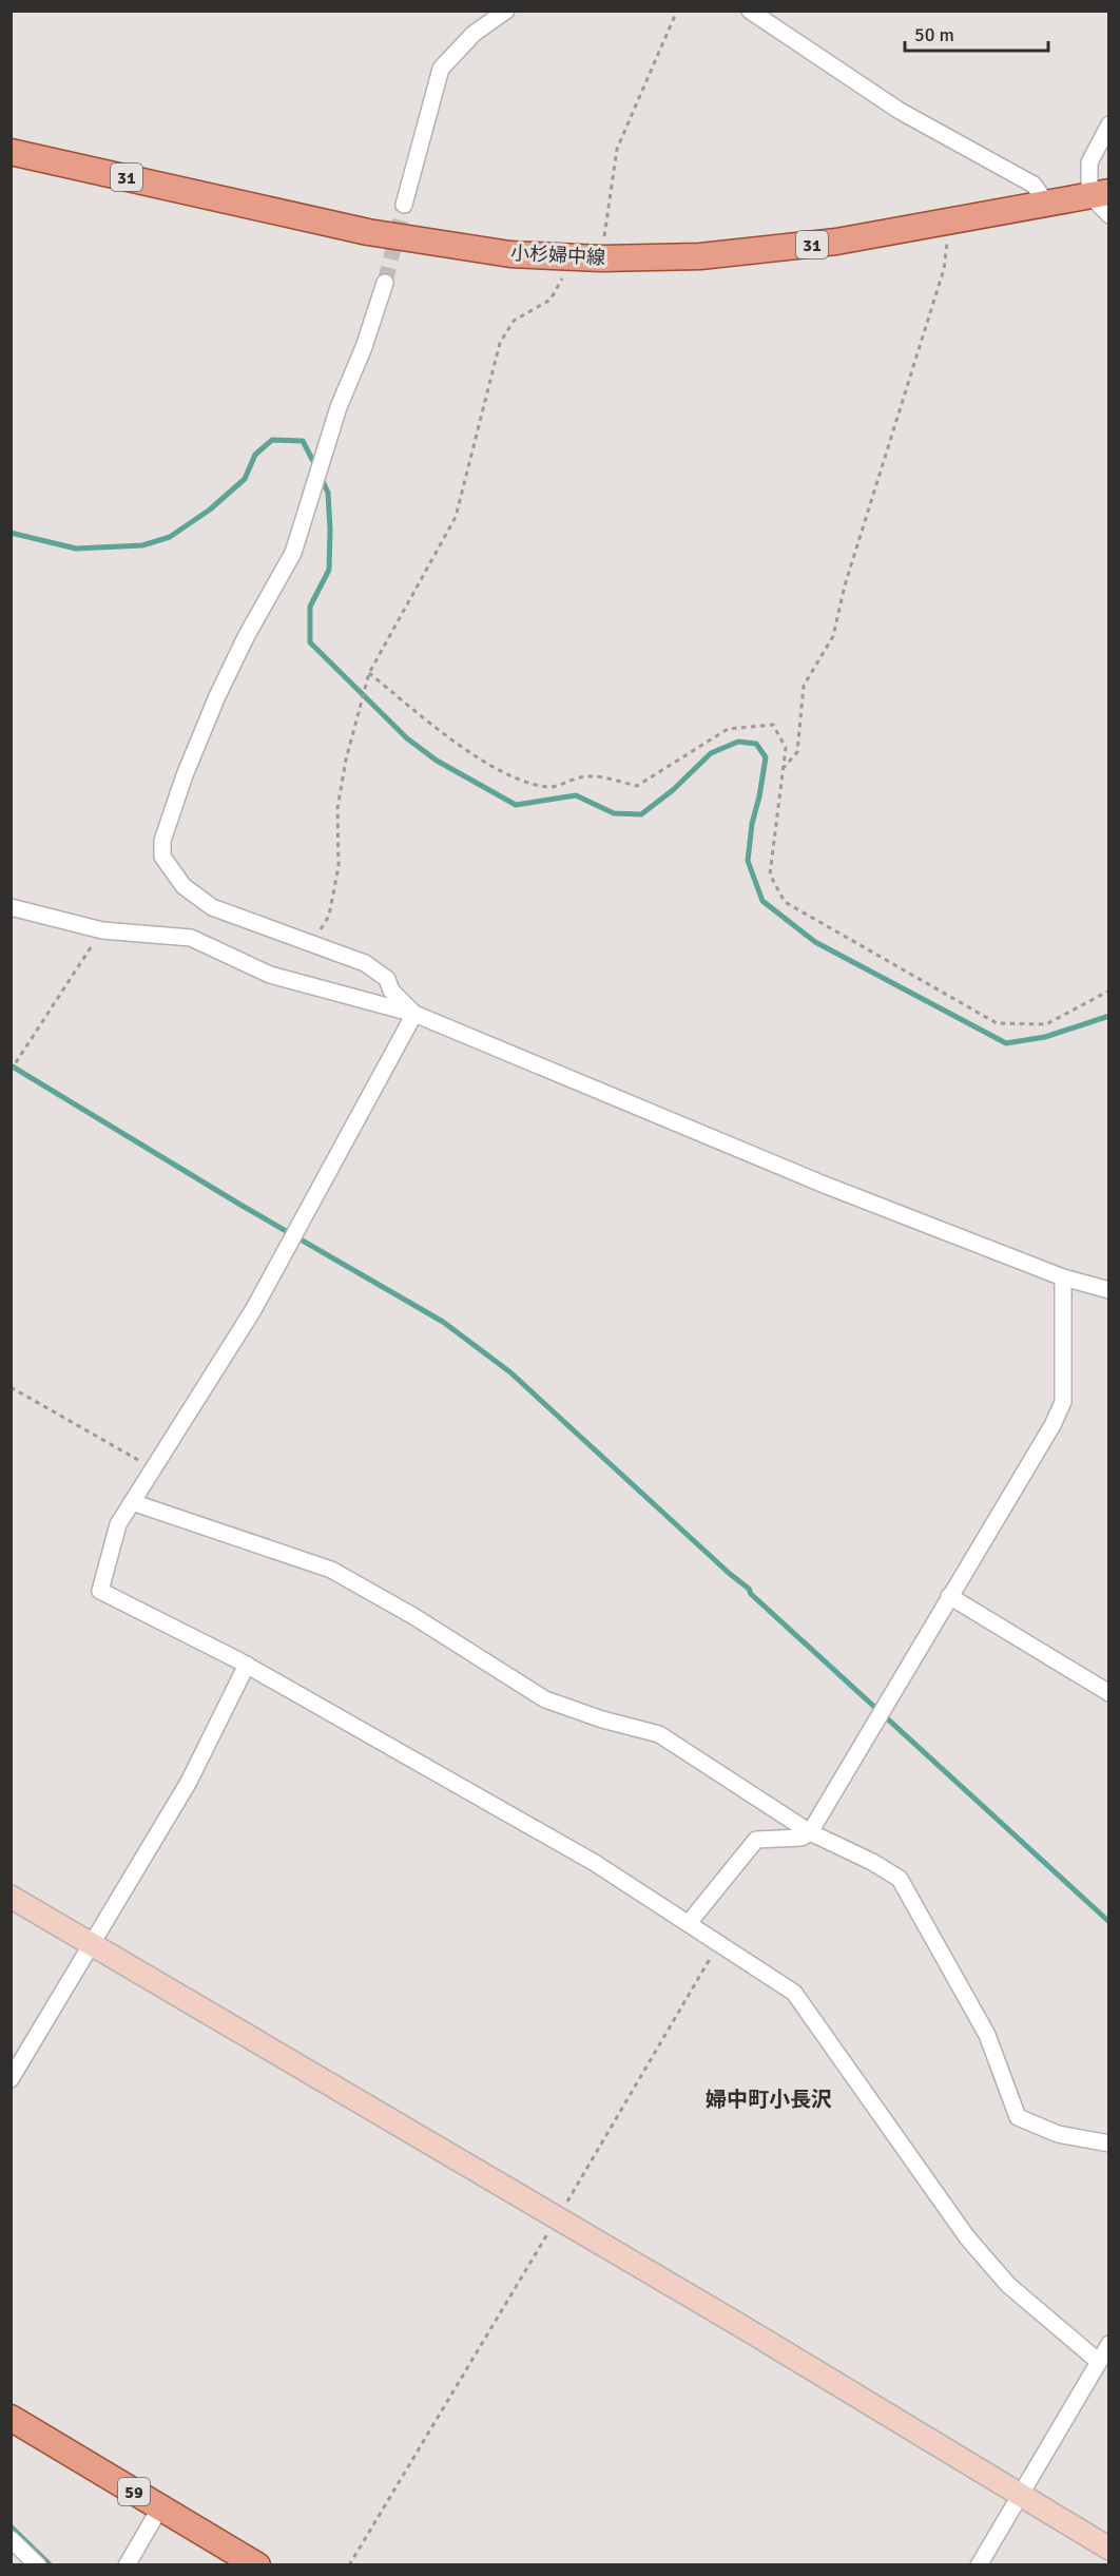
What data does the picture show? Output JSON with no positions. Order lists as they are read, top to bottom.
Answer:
{
  "streets": {
    "main road": ["31", "小杉婦中線", "59"]
  },
  "districts": ["婦中町小長沢"],
  "scale_bar": "50 m"
}
